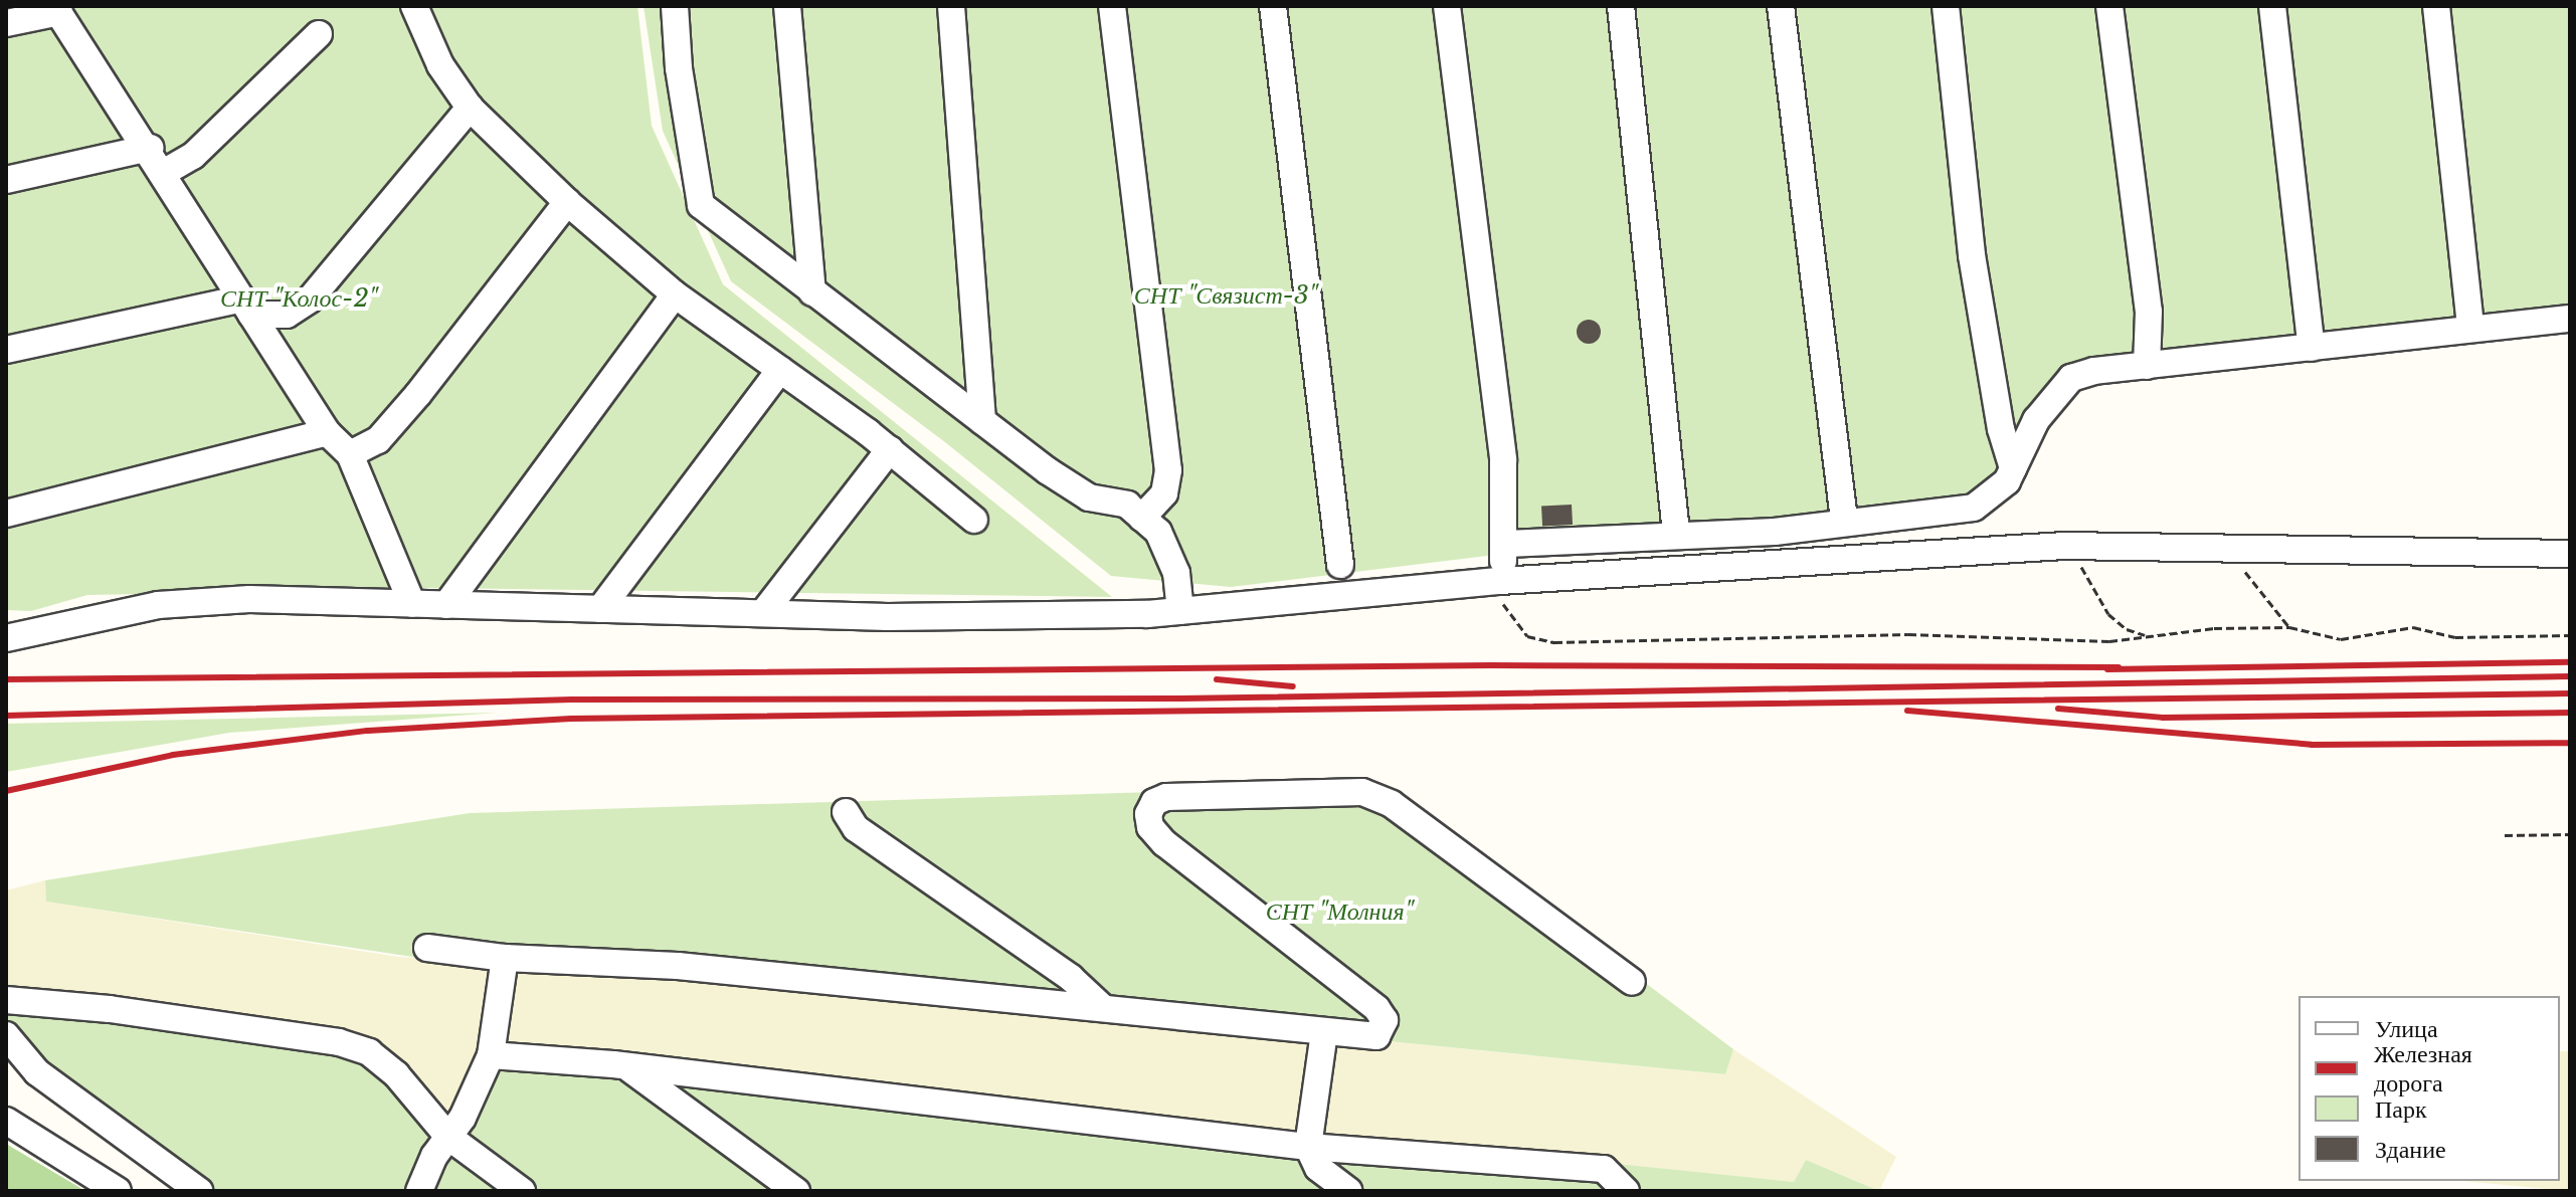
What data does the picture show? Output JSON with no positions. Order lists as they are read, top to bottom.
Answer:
{
  "parks": ["СНТ \"Связист-3\"", "СНТ \"Колос-2\"", "СНТ \"Молния\""],
  "legend": [
    "Улица",
    "Железная дорога",
    "Парк",
    "Здание"
  ]
}
